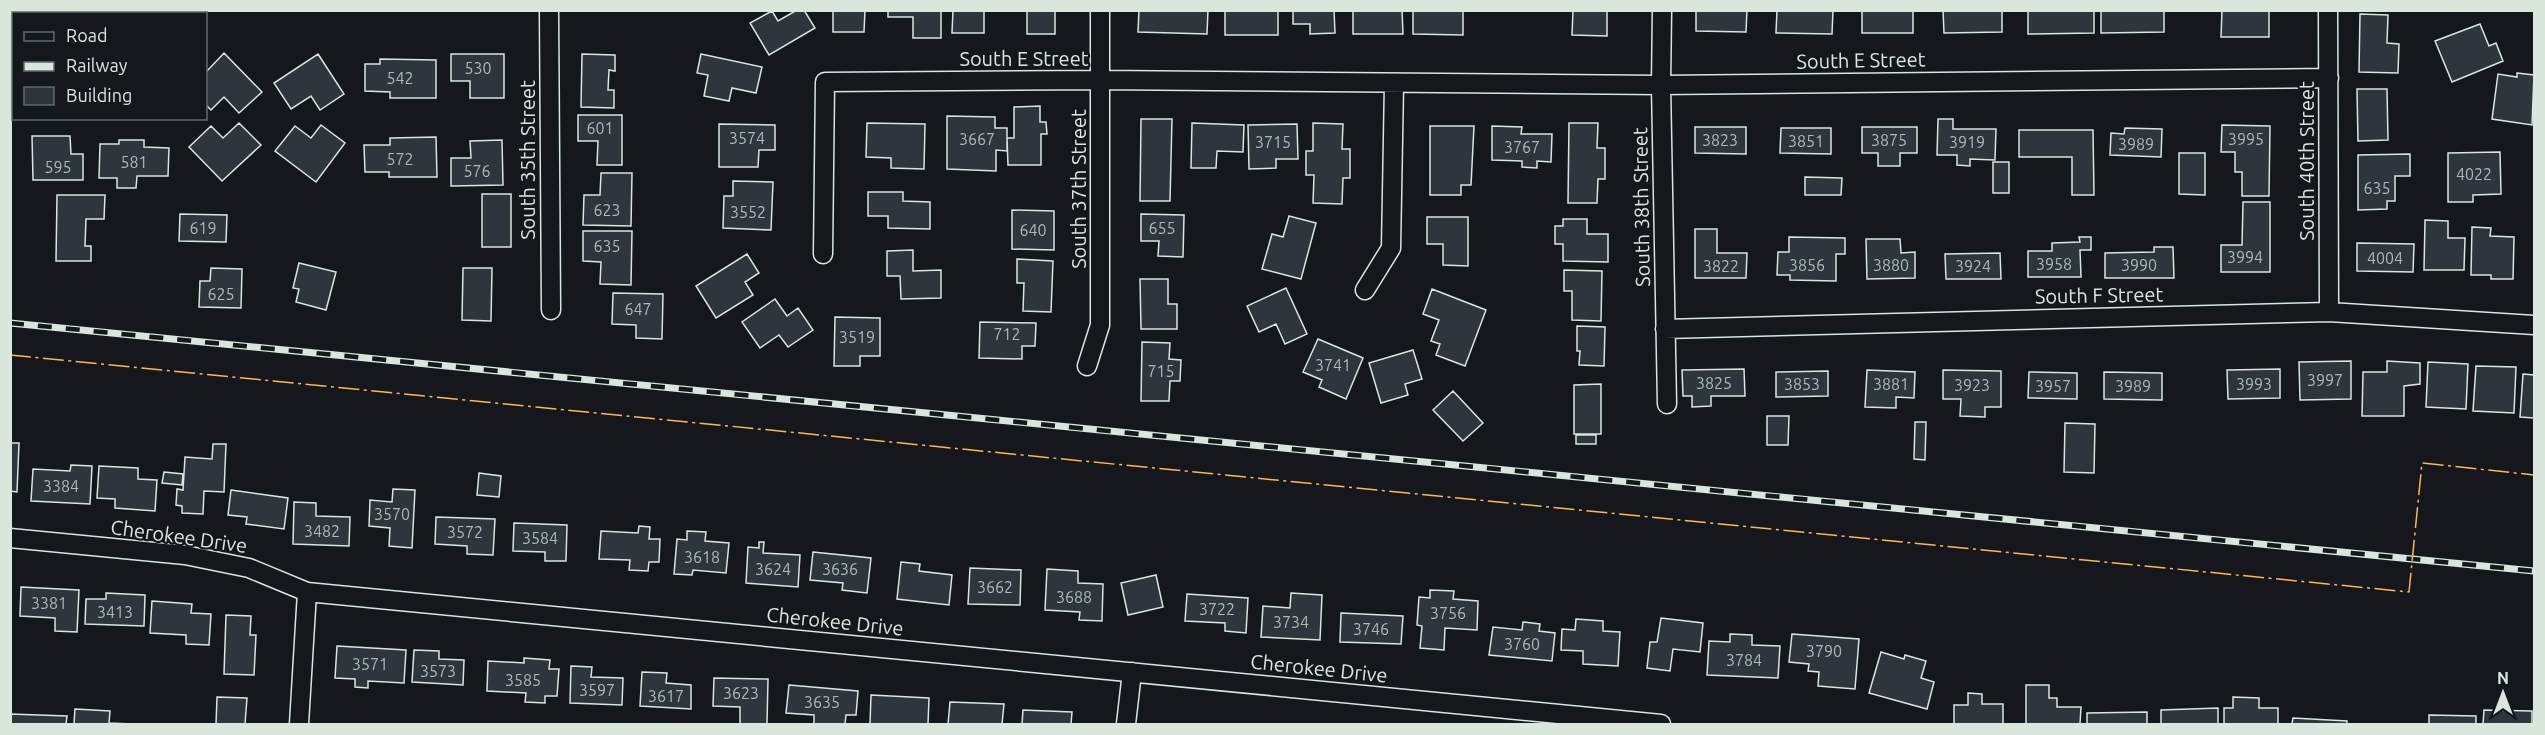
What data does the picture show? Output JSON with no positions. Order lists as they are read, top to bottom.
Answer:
{
  "streets": {
    "street": [
      "South E Street",
      "South 35th Street",
      "South 40th Street",
      "South 37th Street",
      "South 38th Street",
      "South F Street",
      "Cherokee Drive"
    ]
  },
  "crossings": [
    ["South E Street", "South 40th Street"],
    ["South E Street", "South 37th Street"],
    ["South E Street", "South 38th Street"],
    ["South 40th Street", "South F Street"],
    ["South 38th Street", "South F Street"]
  ],
  "house_numbers": [
    "530",
    "542",
    "601",
    "3574",
    "3667",
    "3995",
    "3823",
    "3875",
    "3851",
    "3715",
    "3919",
    "3989",
    "3767",
    "572",
    "581",
    "595",
    "576",
    "4022",
    "635",
    "623",
    "3552",
    "619",
    "655",
    "640",
    "635",
    "3994",
    "4004",
    "3958",
    "3856",
    "3880",
    "3990",
    "3822",
    "3924",
    "625",
    "647",
    "712",
    "3519",
    "3741",
    "715",
    "3997",
    "3825",
    "3853",
    "3881",
    "3993",
    "3923",
    "3957",
    "3989",
    "3384",
    "3570",
    "3482",
    "3572",
    "3584",
    "3618",
    "3624",
    "3636",
    "3662",
    "3688",
    "3381",
    "3722",
    "3413",
    "3756",
    "3734",
    "3746",
    "3760",
    "3790",
    "3784",
    "3571",
    "3573",
    "3585",
    "3597",
    "3623",
    "3617",
    "3635"
  ],
  "legend": ["Road", "Railway", "Building"],
  "north": "top"
}
